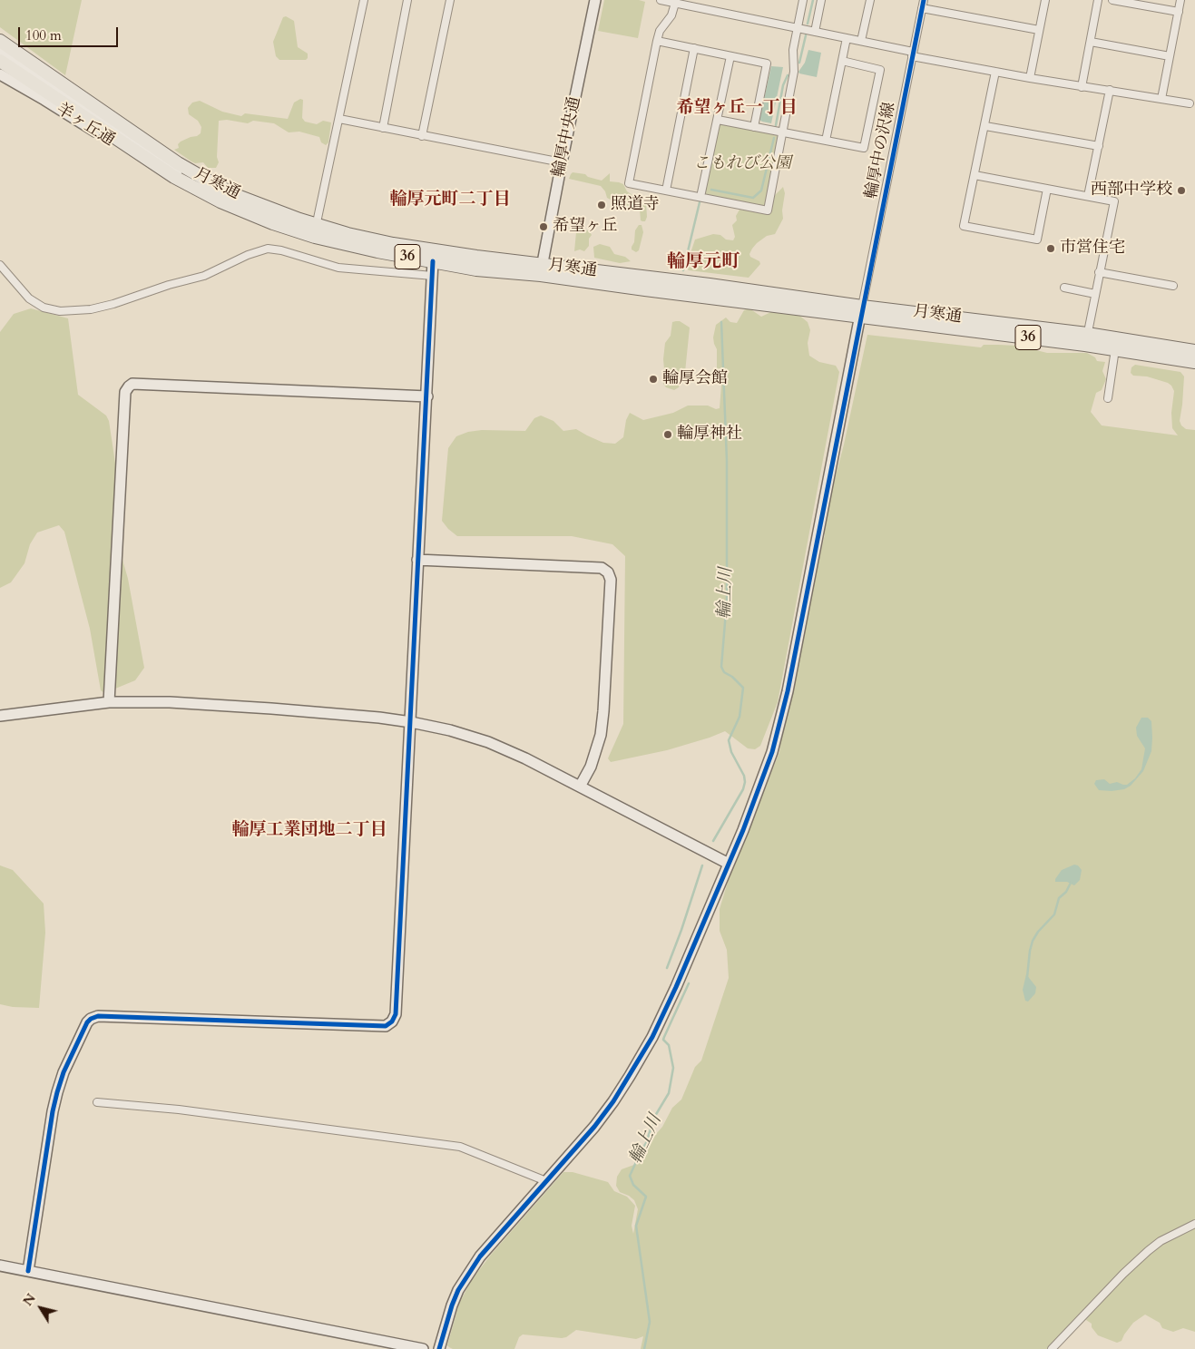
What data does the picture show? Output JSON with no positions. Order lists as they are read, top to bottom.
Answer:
{
  "streets": {
    "highway": ["月寒通", "36"],
    "street": ["羊ヶ丘通", "輪厚中央通", "輪厚中の沢線"]
  },
  "crossings": [
    ["羊ヶ丘通", "月寒通"],
    ["輪厚中央通", "月寒通"],
    ["輪厚中の沢線", "月寒通"]
  ],
  "districts": [
    "希望ヶ丘一丁目",
    "輪厚元町二丁目",
    "輪厚元町",
    "輪厚工業団地二丁目"
  ],
  "water": ["輪上川"],
  "parks": ["こもれび公園"],
  "places": [
    "西部中学校",
    "照道寺",
    "希望ヶ丘",
    "市営住宅",
    "輪厚会館",
    "輪厚神社"
  ],
  "scale_bar": "100 m",
  "north": "top left"
}
